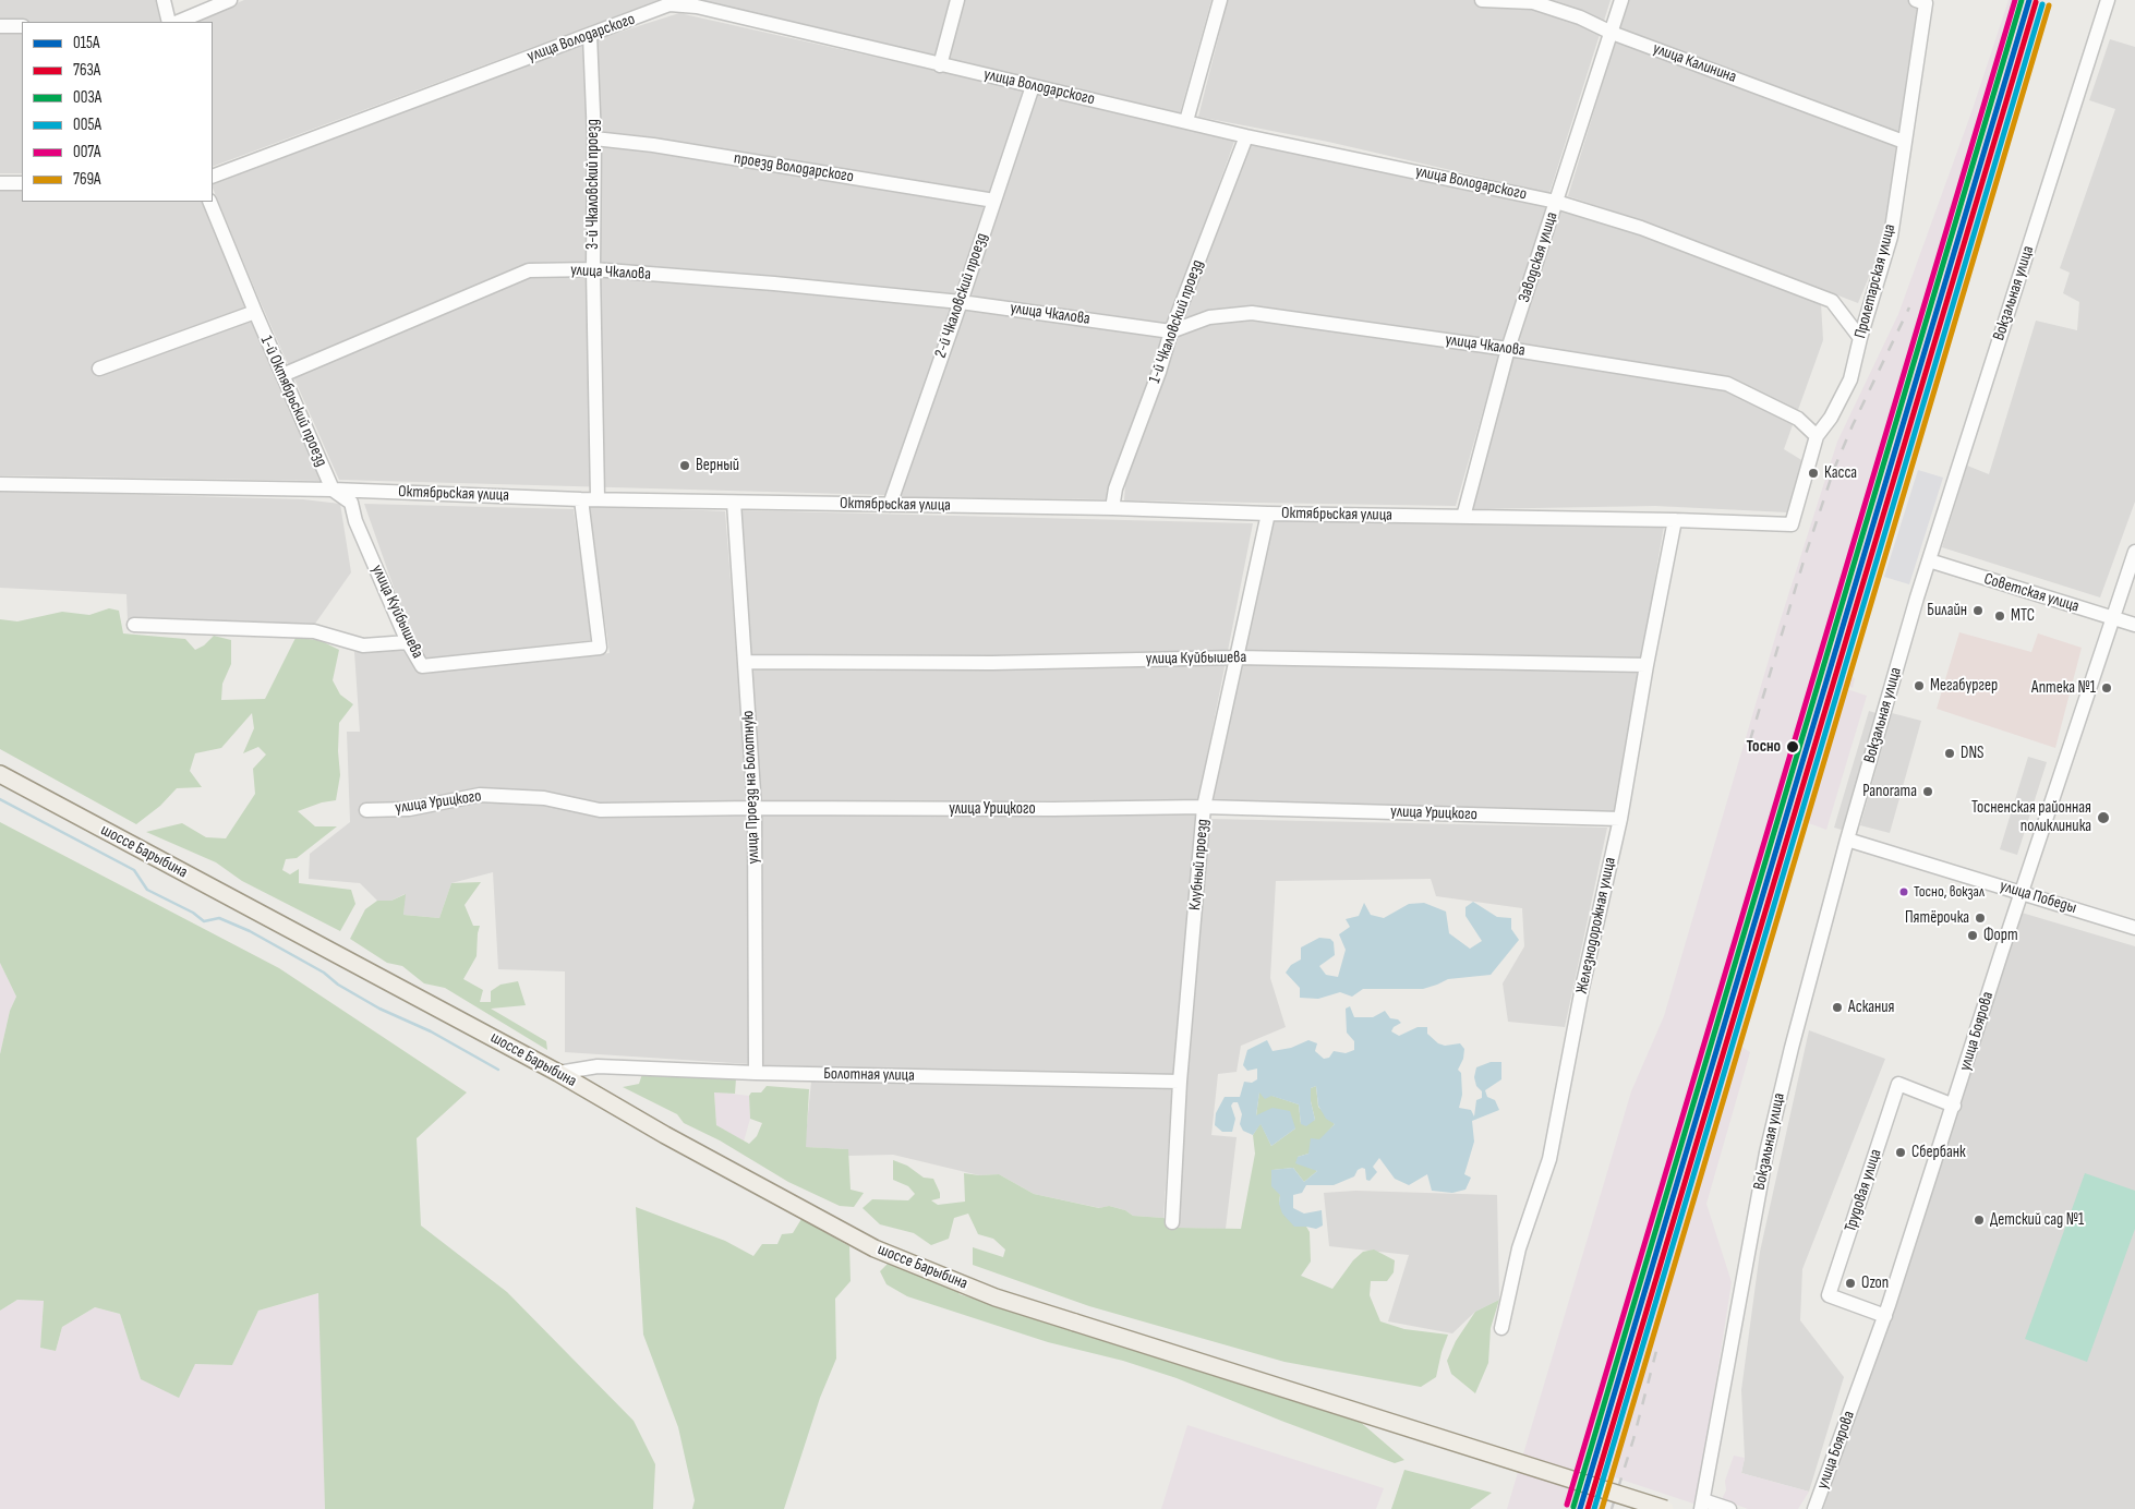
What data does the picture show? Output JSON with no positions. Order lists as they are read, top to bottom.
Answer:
{
  "streets": {
    "main road": ["шоссе Барыбина"],
    "street": [
      "улица Володарского",
      "улица Калинина",
      "проезд Володарского",
      "3-й Чкаловский проезд",
      "Заводская улица",
      "улица Чкалова",
      "Пролетарская улица",
      "Вокзальная улица",
      "2-й Чкаловский проезд",
      "1-й Чкаловский проезд",
      "1-й Октябрьский проезд",
      "Октябрьская улица",
      "Советская улица",
      "улица Куйбышева",
      "улица Проезд на Болотную",
      "улица Урицкого",
      "Клубный проезд",
      "улица Победы",
      "Железнодорожная улица",
      "улица Боярова",
      "Болотная улица",
      "Трудовая улица"
    ]
  },
  "crossings": [
    ["улица Володарского", "3-й Чкаловский проезд"],
    ["улица Володарского", "Заводская улица"],
    ["улица Володарского", "Пролетарская улица"],
    ["улица Володарского", "2-й Чкаловский проезд"],
    ["улица Володарского", "1-й Чкаловский проезд"],
    ["улица Калинина", "Заводская улица"],
    ["улица Калинина", "Пролетарская улица"],
    ["проезд Володарского", "3-й Чкаловский проезд"],
    ["проезд Володарского", "2-й Чкаловский проезд"],
    ["3-й Чкаловский проезд", "улица Чкалова"],
    ["3-й Чкаловский проезд", "Октябрьская улица"],
    ["Заводская улица", "улица Чкалова"],
    ["Заводская улица", "Октябрьская улица"],
    ["улица Чкалова", "Пролетарская улица"],
    ["улица Чкалова", "2-й Чкаловский проезд"],
    ["улица Чкалова", "1-й Чкаловский проезд"],
    ["улица Чкалова", "1-й Октябрьский проезд"],
    ["Пролетарская улица", "Октябрьская улица"],
    ["Вокзальная улица", "Советская улица"],
    ["Вокзальная улица", "улица Победы"],
    ["2-й Чкаловский проезд", "Октябрьская улица"],
    ["1-й Чкаловский проезд", "Октябрьская улица"],
    ["1-й Октябрьский проезд", "Октябрьская улица"],
    ["1-й Октябрьский проезд", "улица Куйбышева"],
    ["Октябрьская улица", "улица Куйбышева"],
    ["Октябрьская улица", "улица Проезд на Болотную"],
    ["Октябрьская улица", "Клубный проезд"],
    ["Октябрьская улица", "Железнодорожная улица"],
    ["Советская улица", "улица Боярова"],
    ["улица Куйбышева", "улица Проезд на Болотную"],
    ["улица Куйбышева", "Клубный проезд"],
    ["улица Куйбышева", "Железнодорожная улица"],
    ["улица Проезд на Болотную", "улица Урицкого"],
    ["улица Проезд на Болотную", "Болотная улица"],
    ["улица Урицкого", "Клубный проезд"],
    ["улица Урицкого", "Железнодорожная улица"],
    ["шоссе Барыбина", "Болотная улица"],
    ["Клубный проезд", "Болотная улица"],
    ["улица Победы", "улица Боярова"],
    ["улица Боярова", "Трудовая улица"]
  ],
  "places": [
    "Верный",
    "Касса",
    "Билайн",
    "МТС",
    "Мегабургер",
    "Аптека №1",
    "Тосно",
    "DNS",
    "Panorama",
    "Тосненская районная поликлиника",
    "Тосно, вокзал",
    "Пятёрочка",
    "Форт",
    "Аскания",
    "Сбербанк",
    "Детский сад №1",
    "Ozon"
  ],
  "lines": [
    "transit line 015А",
    "transit line 003А",
    "transit line 007А",
    "transit line 763А",
    "transit line 005А",
    "transit line 769А"
  ],
  "legend": [
    "015А",
    "763А",
    "003А",
    "005А",
    "007А",
    "769А"
  ]
}
